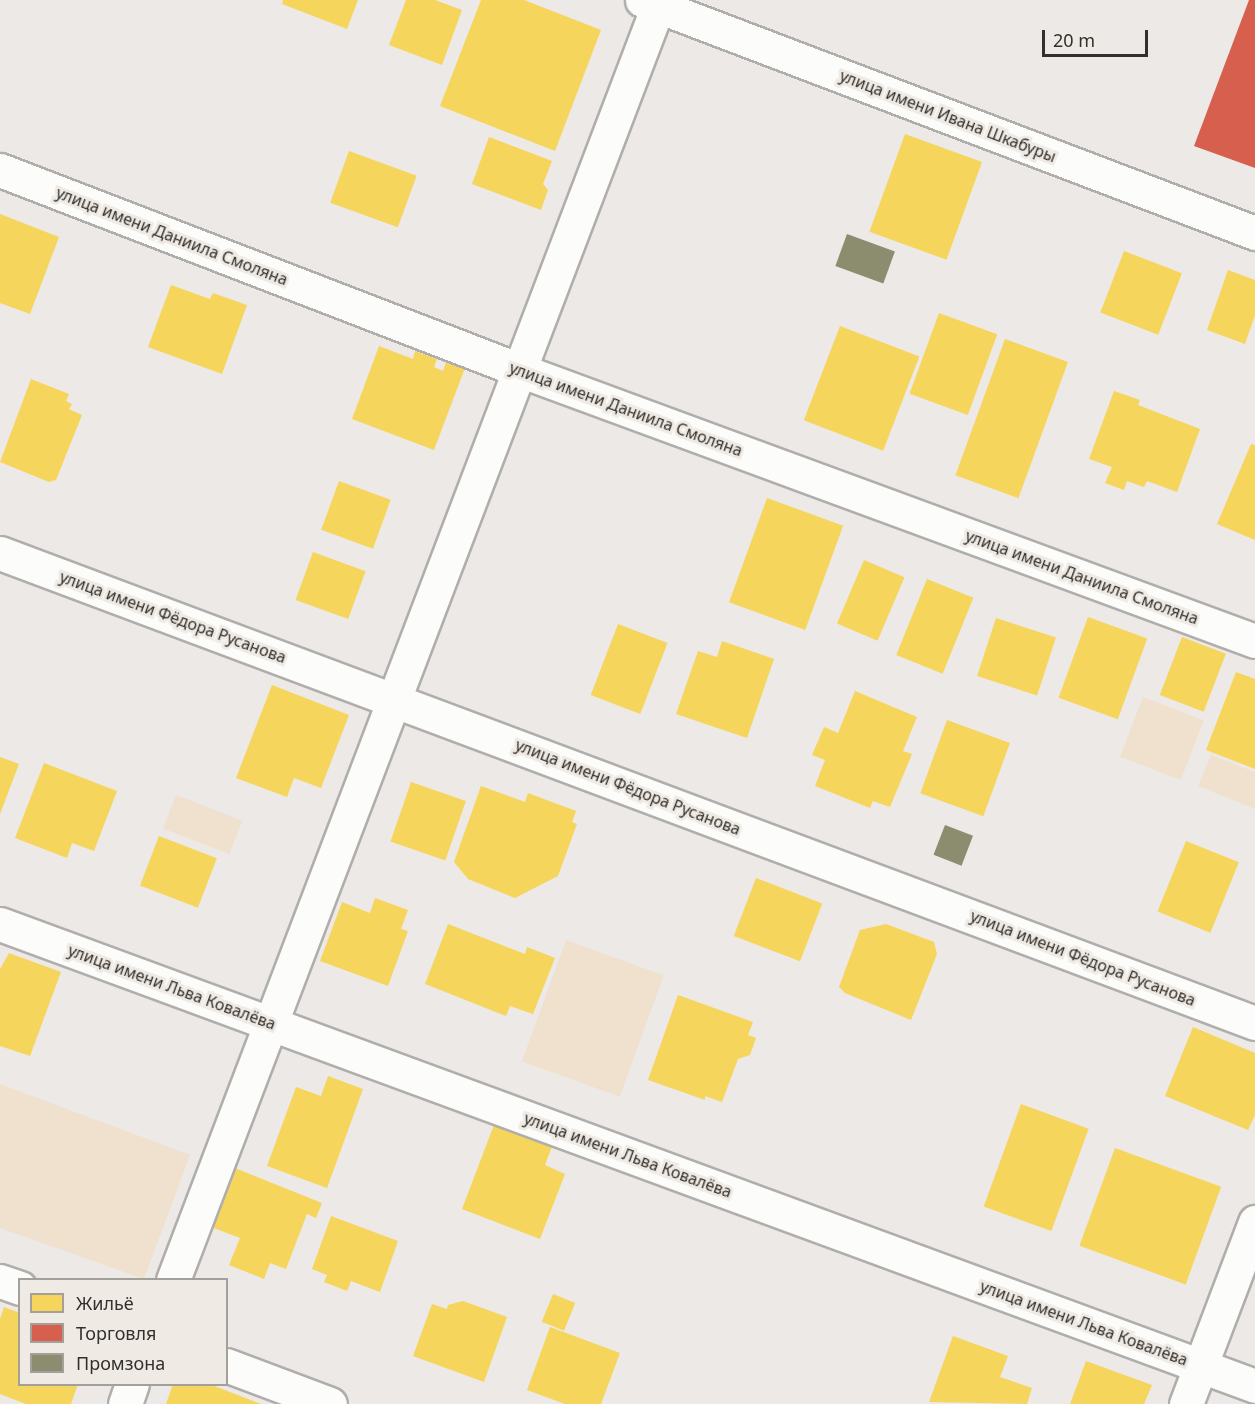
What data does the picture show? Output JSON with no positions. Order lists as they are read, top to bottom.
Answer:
{
  "streets": {
    "street": [
      "улица имени Ивана Шкабуры",
      "улица имени Даниила Смоляна",
      "улица имени Фёдора Русанова",
      "улица имени Льва Ковалёва"
    ]
  },
  "legend": ["Жильё", "Торговля", "Промзона"],
  "scale_bar": "20 m"
}
